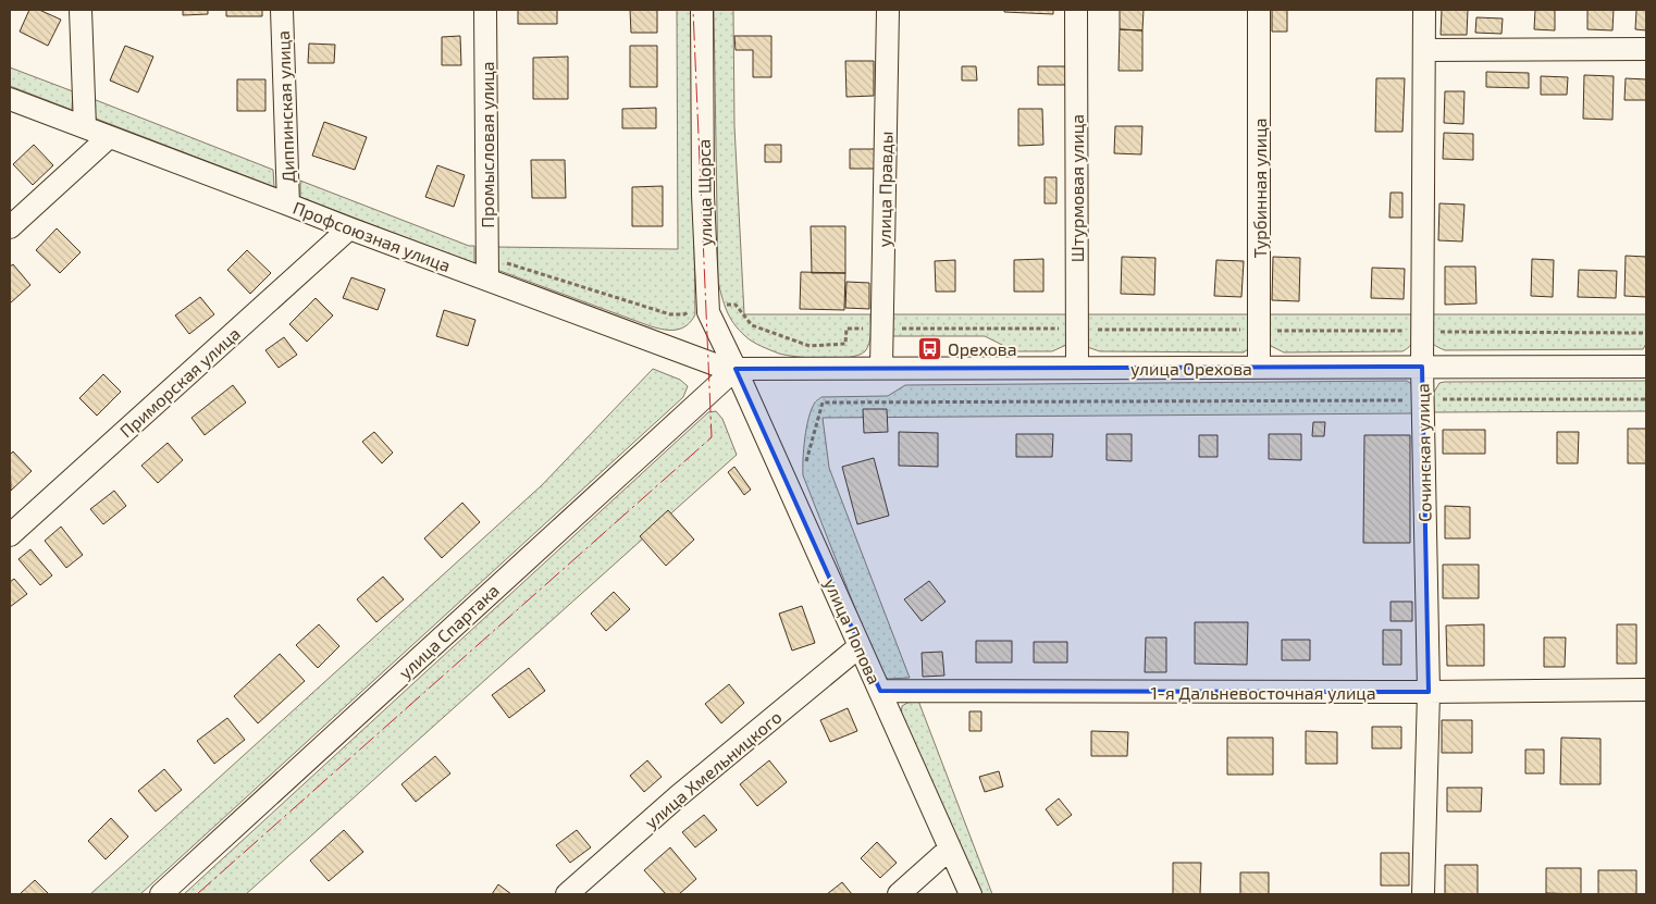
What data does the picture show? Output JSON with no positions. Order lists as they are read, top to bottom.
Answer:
{
  "streets": {
    "street": [
      "Диппинская улица",
      "Промысловая улица",
      "Штурмовая улица",
      "Турбинная улица",
      "улица Правды",
      "улица Щорса",
      "Профсоюзная улица",
      "улица Орехова",
      "Приморская улица",
      "Сочинская улица",
      "улица Спартака",
      "улица Попова",
      "1-я Дальневосточная улица",
      "улица Хмельницкого"
    ]
  },
  "crossings": [
    ["Диппинская улица", "Профсоюзная улица"],
    ["Промысловая улица", "Профсоюзная улица"],
    ["Штурмовая улица", "улица Орехова"],
    ["Турбинная улица", "улица Орехова"],
    ["улица Правды", "улица Орехова"],
    ["улица Щорса", "Профсоюзная улица"],
    ["улица Щорса", "улица Орехова"],
    ["улица Щорса", "улица Спартака"],
    ["улица Щорса", "улица Попова"],
    ["Профсоюзная улица", "улица Орехова"],
    ["Профсоюзная улица", "Приморская улица"],
    ["Профсоюзная улица", "улица Спартака"],
    ["Профсоюзная улица", "улица Попова"],
    ["улица Орехова", "Сочинская улица"],
    ["улица Орехова", "улица Спартака"],
    ["улица Орехова", "улица Попова"],
    ["Сочинская улица", "1-я Дальневосточная улица"],
    ["улица Спартака", "улица Попова"],
    ["улица Попова", "1-я Дальневосточная улица"],
    ["улица Попова", "улица Хмельницкого"]
  ],
  "places": {
    "bus stop": ["Орехова"]
  }
}
